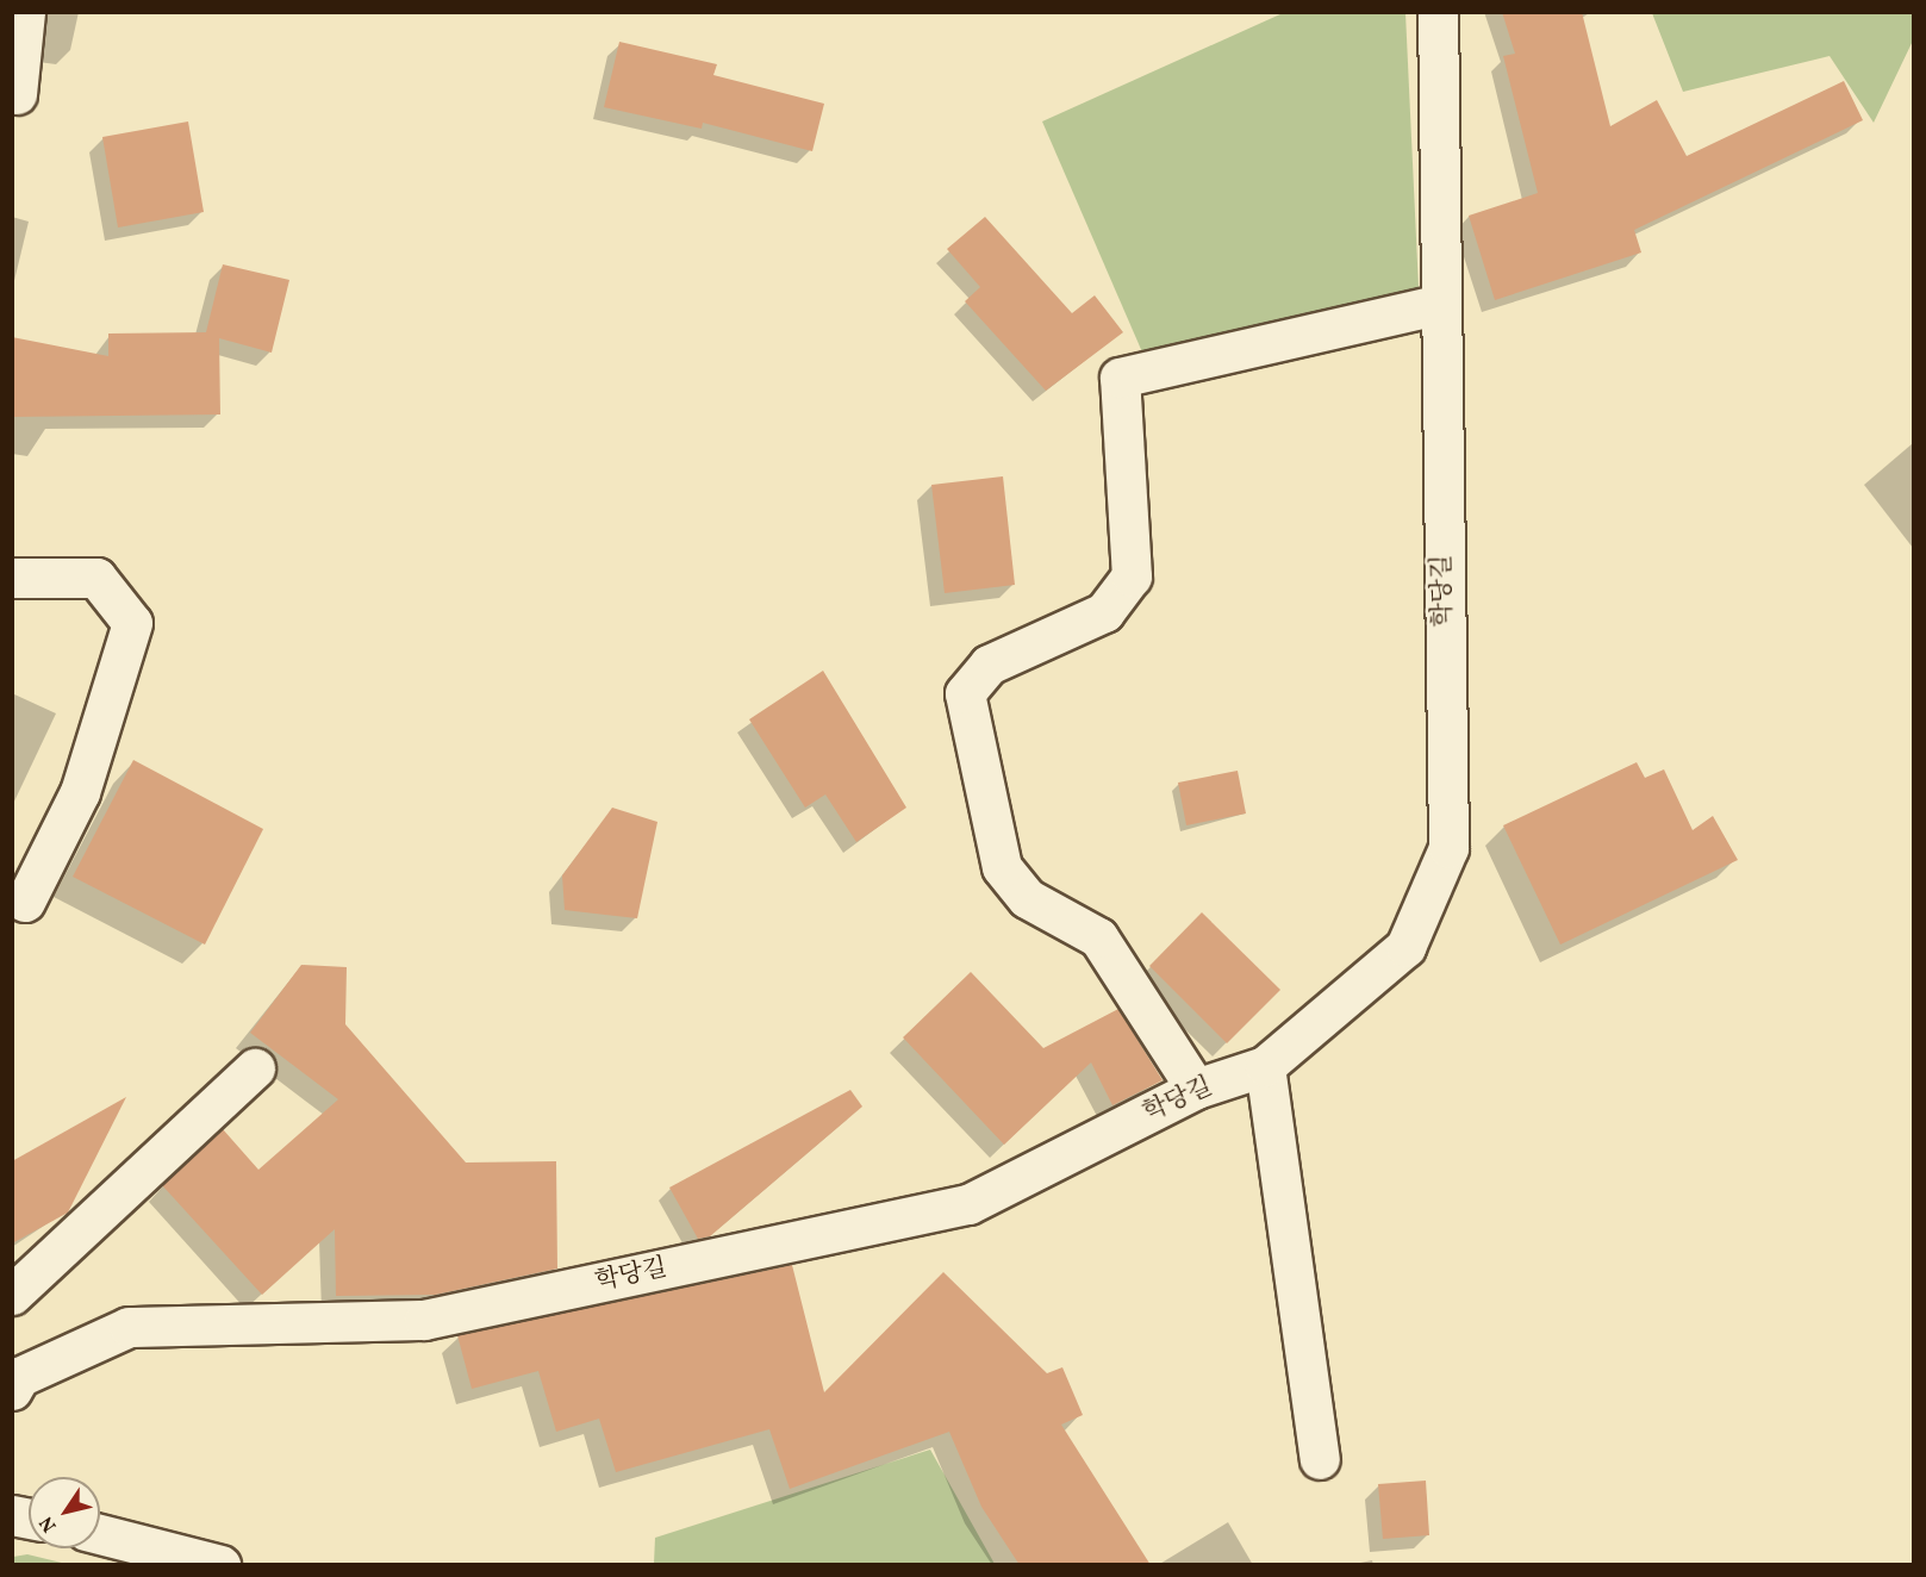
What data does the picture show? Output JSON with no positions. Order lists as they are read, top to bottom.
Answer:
{
  "streets": {
    "street": ["학당길"]
  },
  "north": "bottom left"
}
